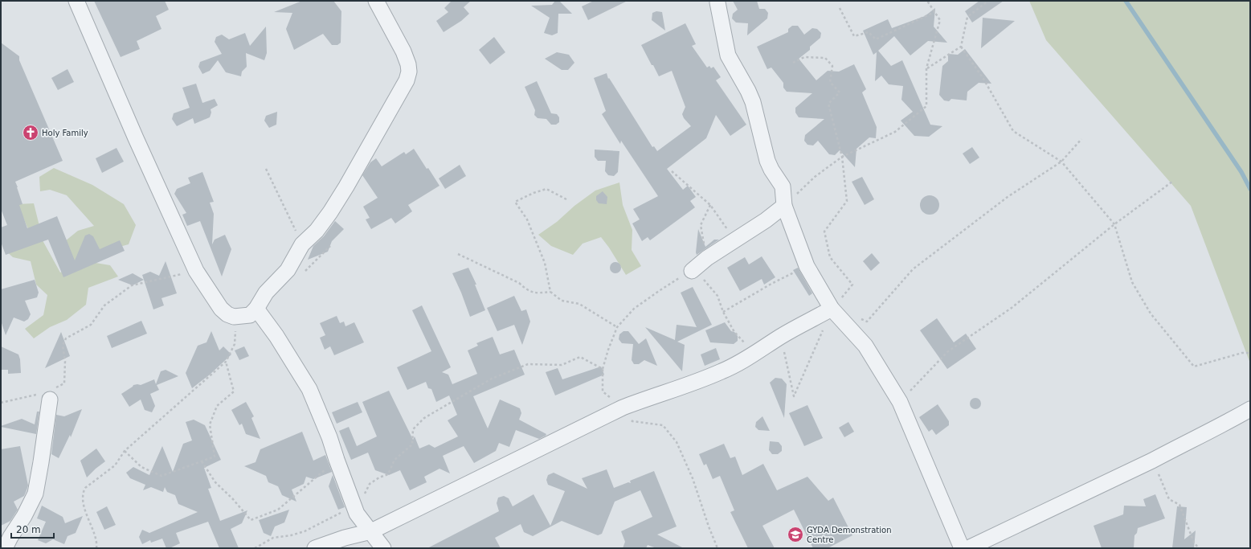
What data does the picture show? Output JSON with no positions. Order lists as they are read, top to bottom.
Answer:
{
  "places": {
    "church": ["Holy Family"],
    "school or university": ["GYDA Demonstration Centre"]
  },
  "scale_bar": "20 m"
}
